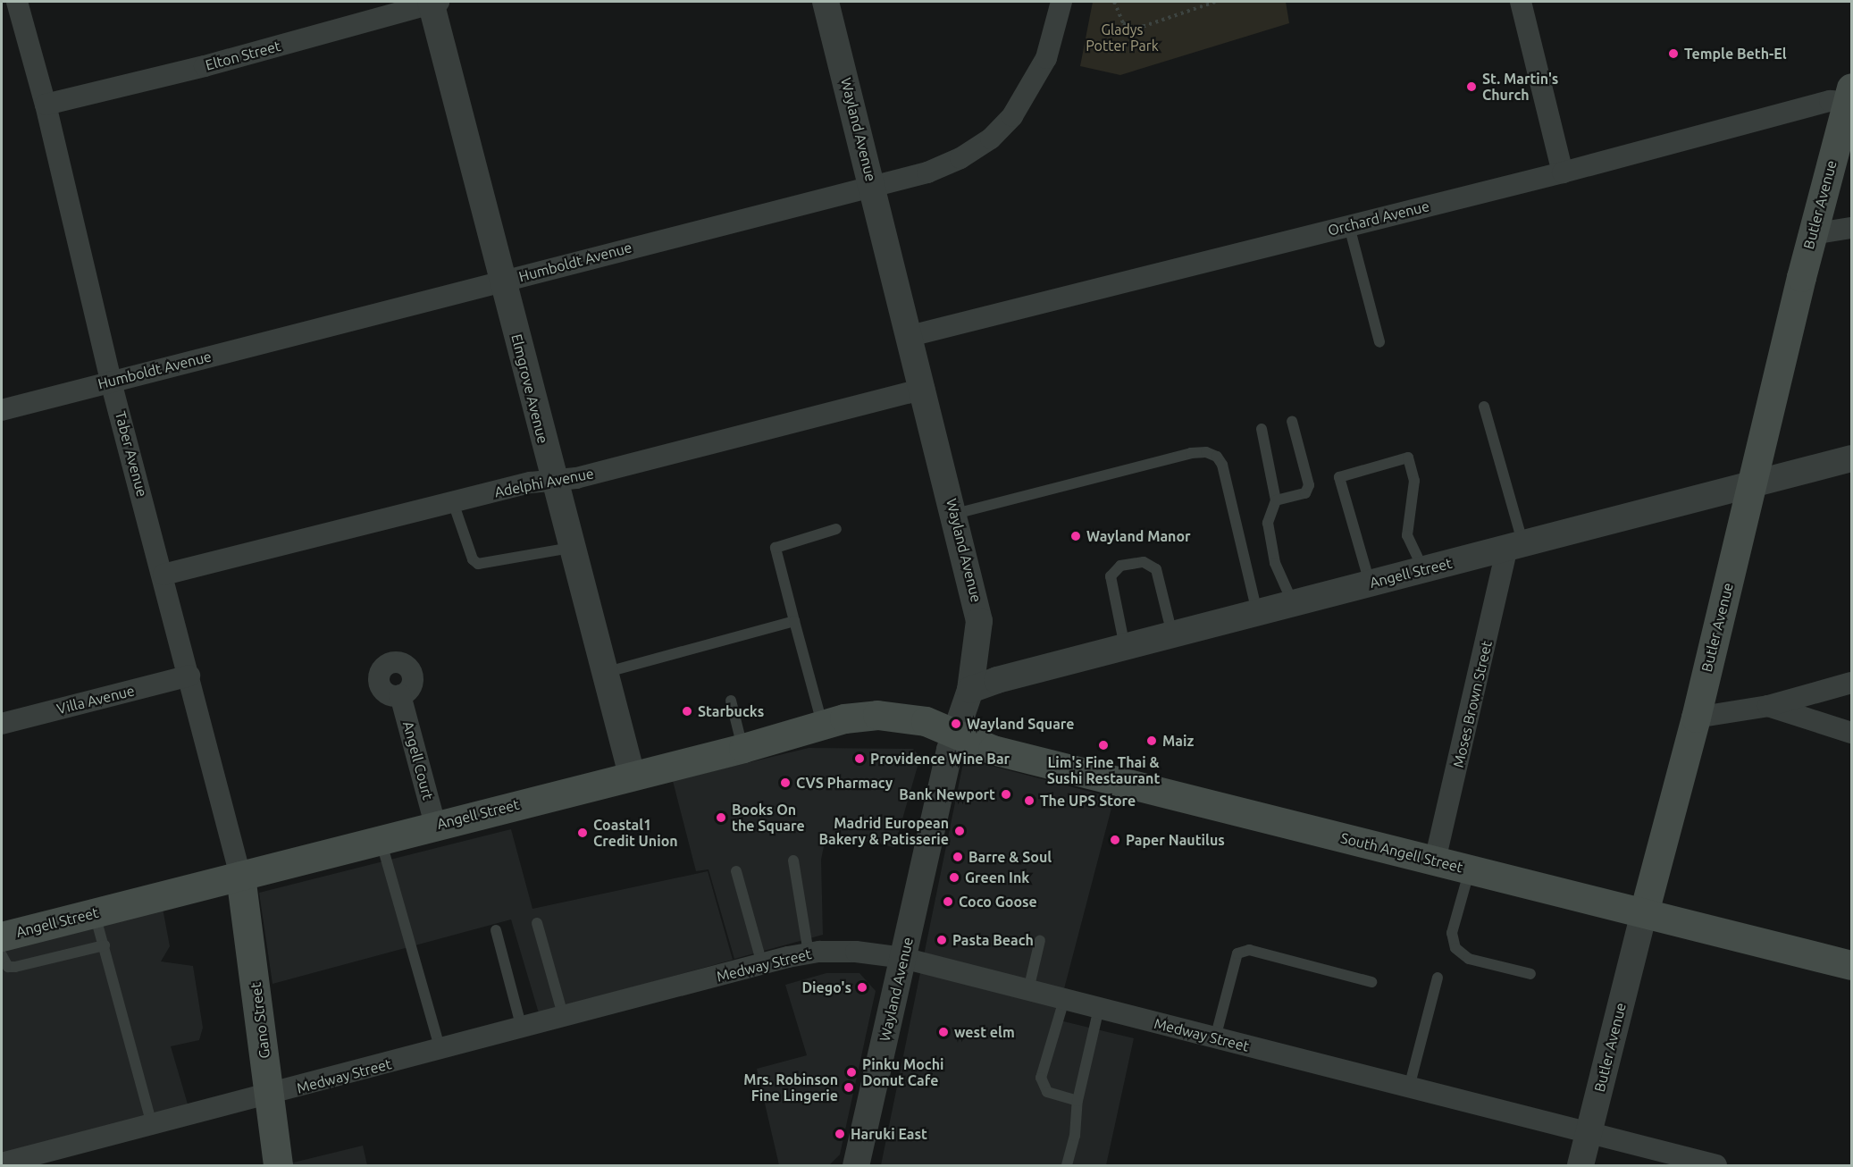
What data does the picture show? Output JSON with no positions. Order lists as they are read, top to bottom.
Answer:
{
  "streets": {
    "main road": [
      "Butler Avenue",
      "Angell Street",
      "South Angell Street",
      "Gano Street"
    ],
    "street": [
      "Elton Street",
      "Wayland Avenue",
      "Orchard Avenue",
      "Humboldt Avenue",
      "Elmgrove Avenue",
      "Taber Avenue",
      "Adelphi Avenue",
      "Villa Avenue",
      "Moses Brown Street",
      "Angell Court",
      "Medway Street"
    ]
  },
  "crossings": [
    ["Elton Street", "Elmgrove Avenue"],
    ["Elton Street", "Taber Avenue"],
    ["Wayland Avenue", "Orchard Avenue"],
    ["Wayland Avenue", "Humboldt Avenue"],
    ["Wayland Avenue", "Adelphi Avenue"],
    ["Wayland Avenue", "Angell Street"],
    ["Wayland Avenue", "South Angell Street"],
    ["Wayland Avenue", "Medway Street"],
    ["Butler Avenue", "Orchard Avenue"],
    ["Butler Avenue", "Angell Street"],
    ["Butler Avenue", "South Angell Street"],
    ["Butler Avenue", "Medway Street"],
    ["Humboldt Avenue", "Elmgrove Avenue"],
    ["Humboldt Avenue", "Taber Avenue"],
    ["Elmgrove Avenue", "Adelphi Avenue"],
    ["Elmgrove Avenue", "Angell Street"],
    ["Taber Avenue", "Adelphi Avenue"],
    ["Taber Avenue", "Angell Street"],
    ["Taber Avenue", "Villa Avenue"],
    ["Taber Avenue", "Gano Street"],
    ["Angell Street", "Moses Brown Street"],
    ["Angell Street", "Angell Court"],
    ["Angell Street", "South Angell Street"],
    ["Angell Street", "Gano Street"],
    ["Moses Brown Street", "South Angell Street"],
    ["Medway Street", "Gano Street"]
  ],
  "parks": ["Gladys Potter Park"],
  "places": [
    "Temple Beth-El",
    "St. Martin's Church",
    "Wayland Manor",
    "Starbucks",
    "Wayland Square",
    "Maiz",
    "Lim's Fine Thai & Sushi Restaurant",
    "Providence Wine Bar",
    "CVS Pharmacy",
    "Bank Newport",
    "The UPS Store",
    "Books On the Square",
    "Madrid European Bakery & Patisserie",
    "Coastal1 Credit Union",
    "Paper Nautilus",
    "Barre & Soul",
    "Green Ink",
    "Coco Goose",
    "Pasta Beach",
    "Diego's",
    "west elm",
    "Pinku Mochi Donut Cafe",
    "Mrs. Robinson Fine Lingerie",
    "Haruki East"
  ]
}
